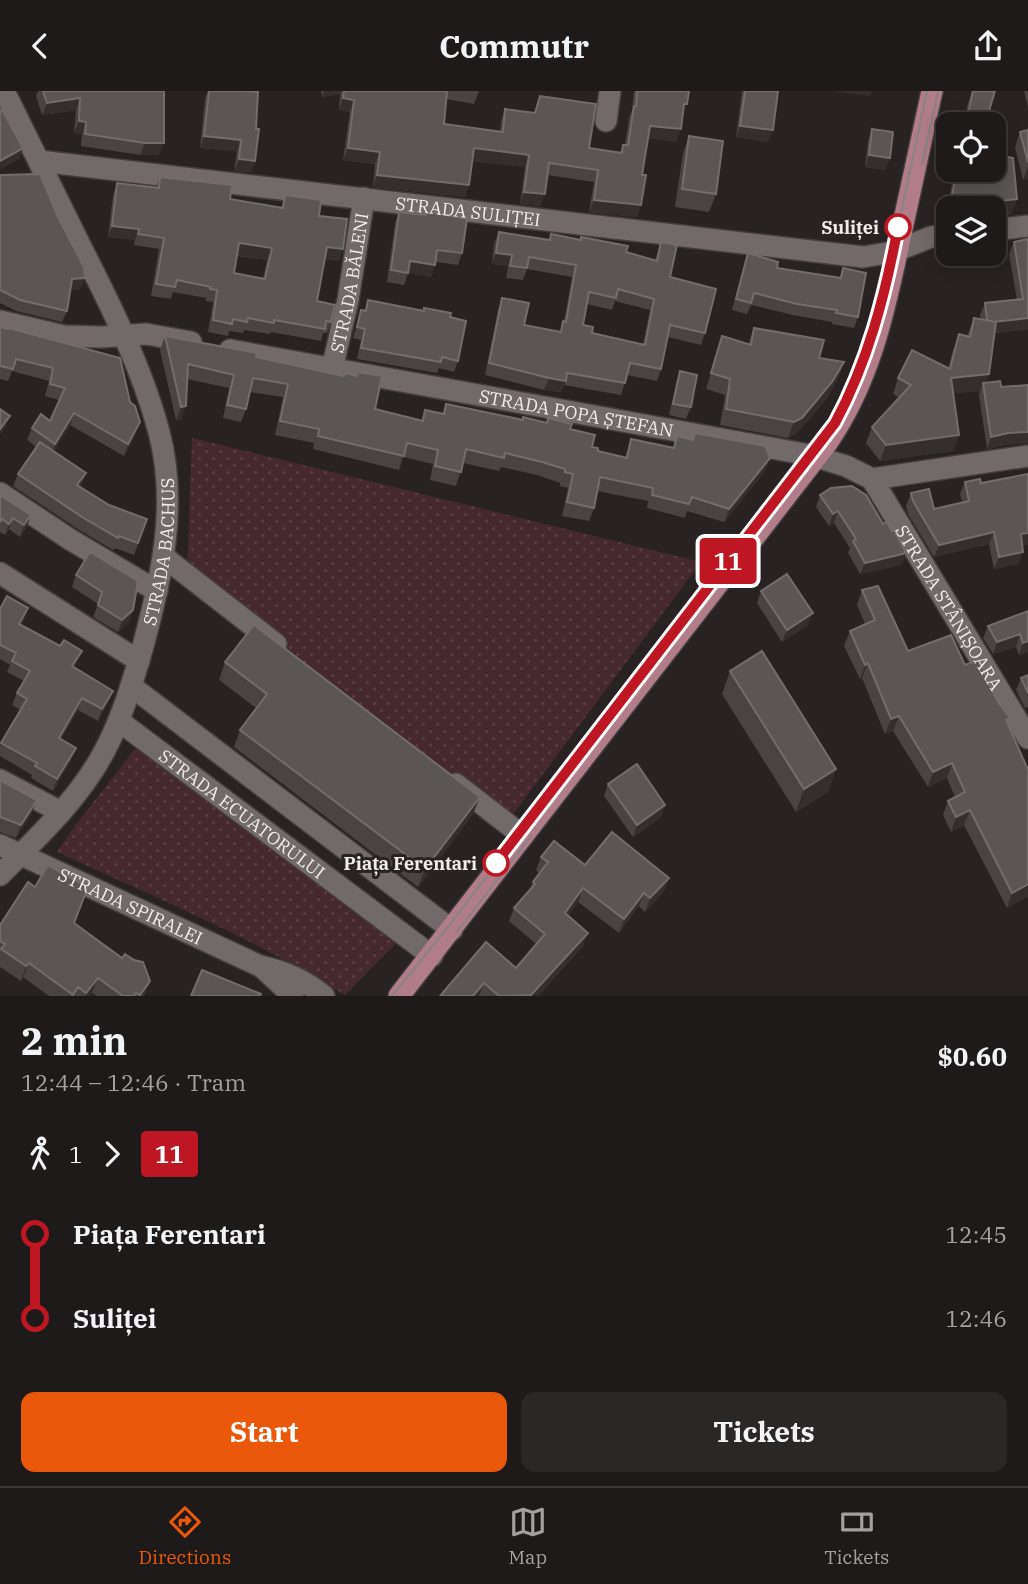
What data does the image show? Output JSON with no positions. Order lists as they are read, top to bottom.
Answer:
{
  "streets": {
    "street": [
      "STRADA SULIȚEI",
      "STRADA BĂLENI",
      "STRADA POPA ȘTEFAN",
      "STRADA BACHUS",
      "STRADA STÂNIȘOARA",
      "STRADA ECUATORULUI",
      "STRADA SPIRALEI"
    ]
  },
  "crossings": [
    ["STRADA SULIȚEI", "STRADA BĂLENI"],
    ["STRADA SULIȚEI", "STRADA BACHUS"],
    ["STRADA BĂLENI", "STRADA POPA ȘTEFAN"],
    ["STRADA POPA ȘTEFAN", "STRADA BACHUS"],
    ["STRADA POPA ȘTEFAN", "STRADA STÂNIȘOARA"],
    ["STRADA BACHUS", "STRADA ECUATORULUI"],
    ["STRADA BACHUS", "STRADA SPIRALEI"]
  ],
  "places": ["Suliței", "Piața Ferentari"],
  "lines": ["tram line 11"],
  "page": {
    "header": "Commutr",
    "on_map": "11",
    "heading": ["2 min", "12:44 – 12:46 · Tram", "$0.60"],
    "legs": ["1", "11"],
    "list": [
      {
        "name": "Piața Ferentari",
        "value": "12:45"
      },
      {
        "name": "Suliței",
        "value": "12:46"
      }
    ],
    "buttons": ["Start", "Tickets"],
    "tabs": ["Directions", "Map", "Tickets"]
  }
}
